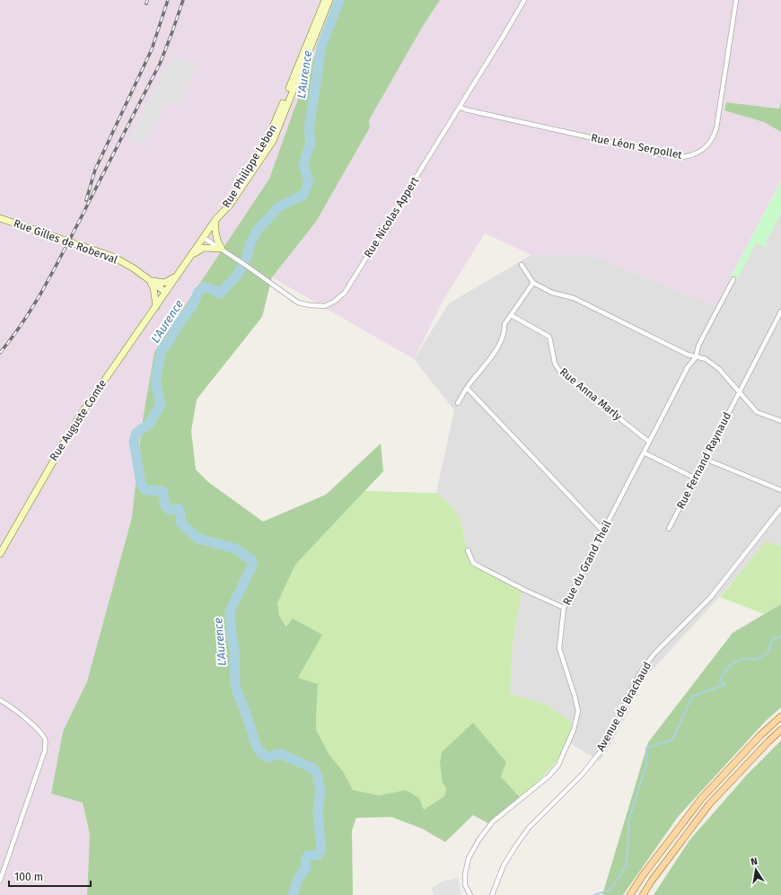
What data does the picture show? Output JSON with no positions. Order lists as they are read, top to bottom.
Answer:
{
  "streets": {
    "street": [
      "Rue Léon Serpollet",
      "Rue Philippe Lebon",
      "Rue Nicolas Appert",
      "Rue Gilles de Roberval",
      "Rue Anna Marly",
      "Rue Auguste Comte",
      "Rue Fernand Raynaud",
      "Rue du Grand Theil",
      "Avenue de Brachaud"
    ]
  },
  "crossings": [
    ["Rue Léon Serpollet", "Rue Nicolas Appert"],
    ["Rue Philippe Lebon", "Rue Nicolas Appert"],
    ["Rue Philippe Lebon", "Rue Gilles de Roberval"],
    ["Rue Philippe Lebon", "Rue Auguste Comte"],
    ["Rue Gilles de Roberval", "Rue Auguste Comte"],
    ["Rue Anna Marly", "Rue du Grand Theil"]
  ],
  "water": ["L'Aurence"],
  "scale_bar": "100 m",
  "north": "top"
}
